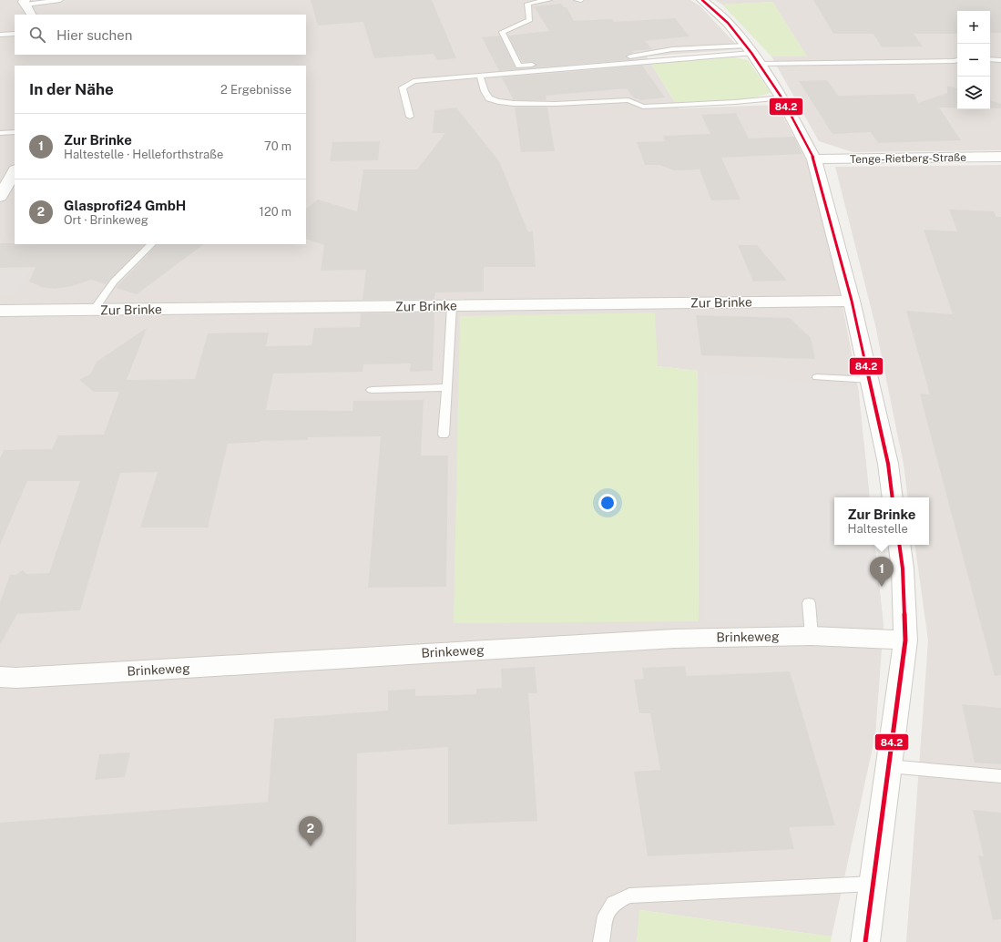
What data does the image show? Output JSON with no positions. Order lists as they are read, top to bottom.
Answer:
{
  "streets": {
    "street": ["Tenge-Rietberg-Straße", "Zur Brinke", "Brinkeweg"]
  },
  "lines": ["transit line 84.2"],
  "page": {
    "map_buttons": ["+", "−"],
    "search": "Hier suchen",
    "heading": ["In der Nähe", "2 Ergebnisse"],
    "list": [
      {
        "mark": "1",
        "name": "Zur Brinke",
        "note": "Haltestelle · Helleforthstraße",
        "value": "70 m"
      },
      {
        "mark": "2",
        "name": "Glasprofi24 GmbH",
        "note": "Ort · Brinkeweg",
        "value": "120 m"
      }
    ],
    "popup": ["Zur Brinke", "Haltestelle"],
    "pins": ["1", "2"]
  }
}
